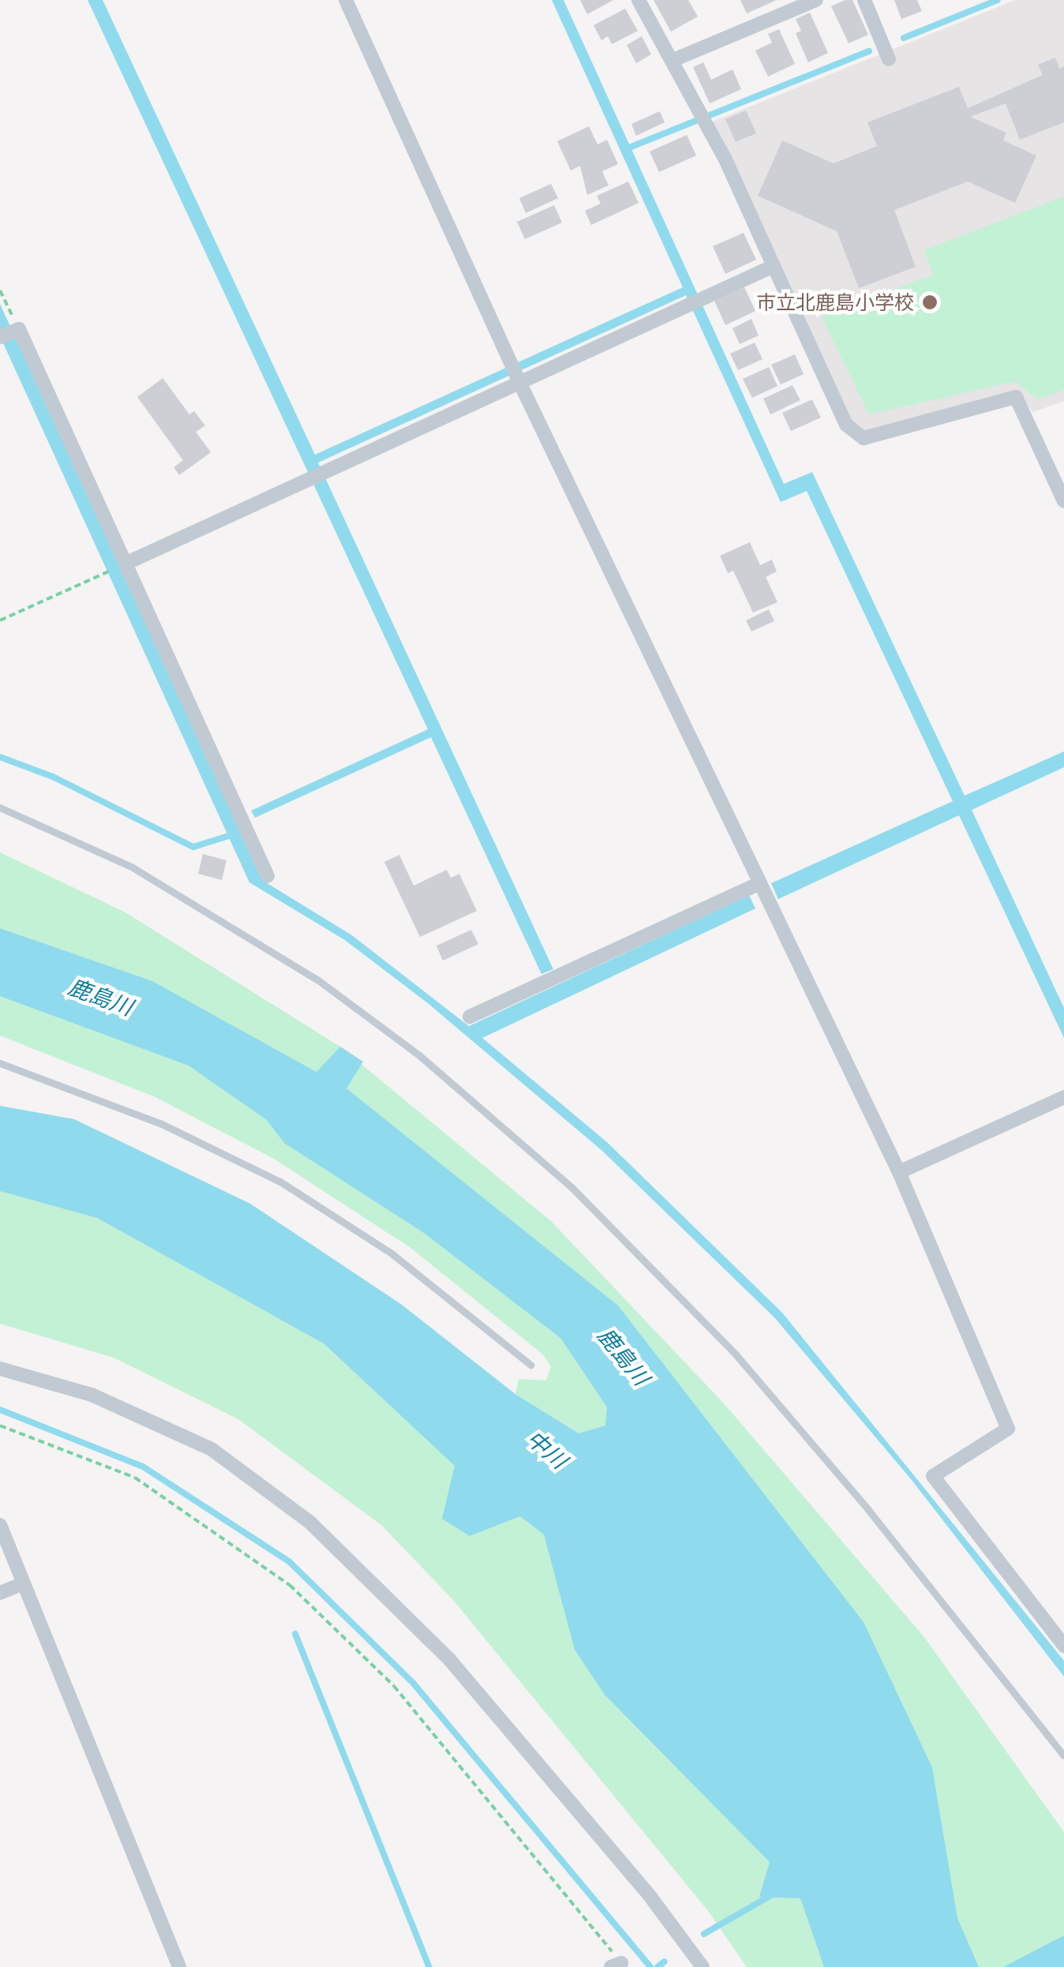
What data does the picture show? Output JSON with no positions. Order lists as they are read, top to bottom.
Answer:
{
  "water": ["鹿島川", "中川"],
  "places": ["市立北鹿島小学校"]
}
